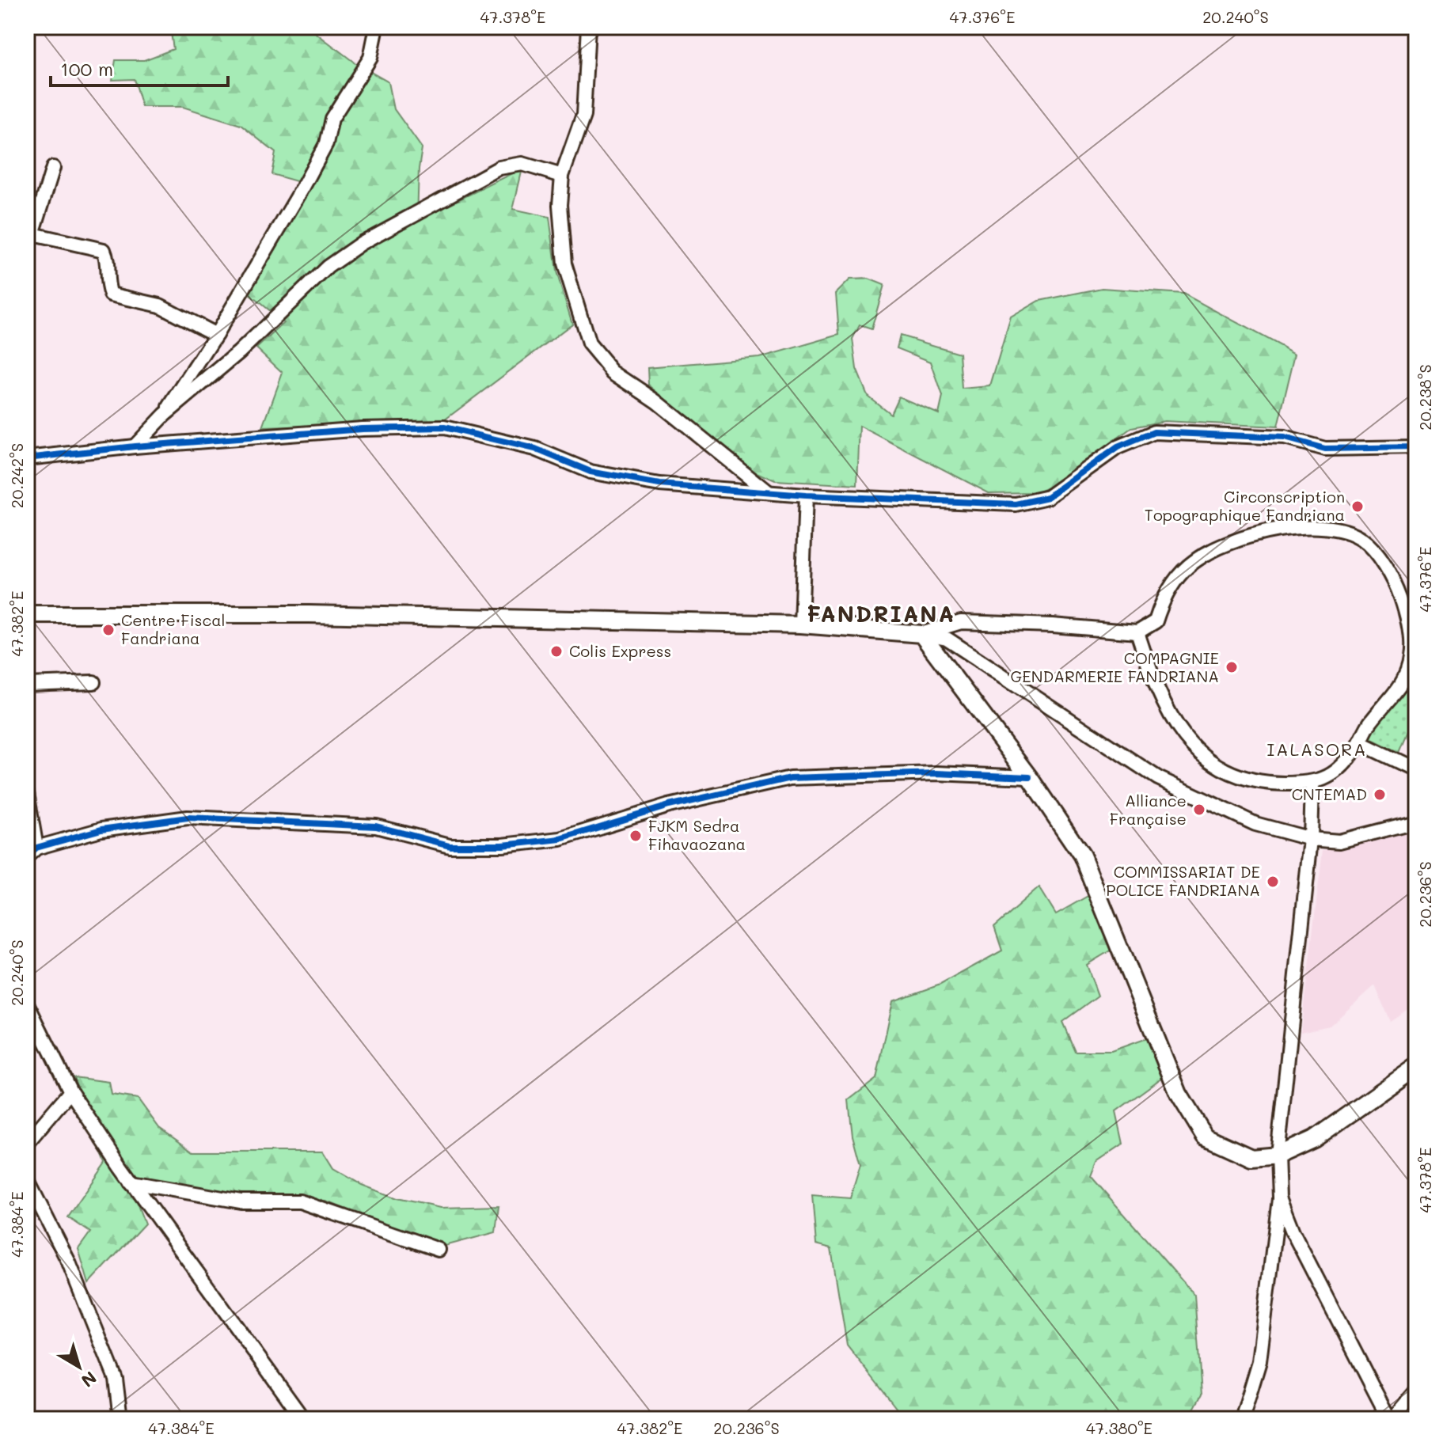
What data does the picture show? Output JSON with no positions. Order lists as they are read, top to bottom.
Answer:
{
  "districts": ["FANDRIANA", "IALASORA"],
  "places": [
    "Circonscription Topographique Fandriana",
    "Centre Fiscal Fandriana",
    "Colis Express",
    "COMPAGNIE GENDARMERIE FANDRIANA",
    "CNTEMAD",
    "Alliance Française",
    "FJKM Sedra Fihavaozana",
    "COMMISSARIAT DE POLICE FANDRIANA"
  ],
  "scale_bar": "100 m",
  "north": "bottom right",
  "coordinates": [
    "47.378°E",
    "47.376°E",
    "20.240°S",
    "20.238°S",
    "20.242°S",
    "47.382°E",
    "20.236°S",
    "47.384°E",
    "47.380°E"
  ]
}
